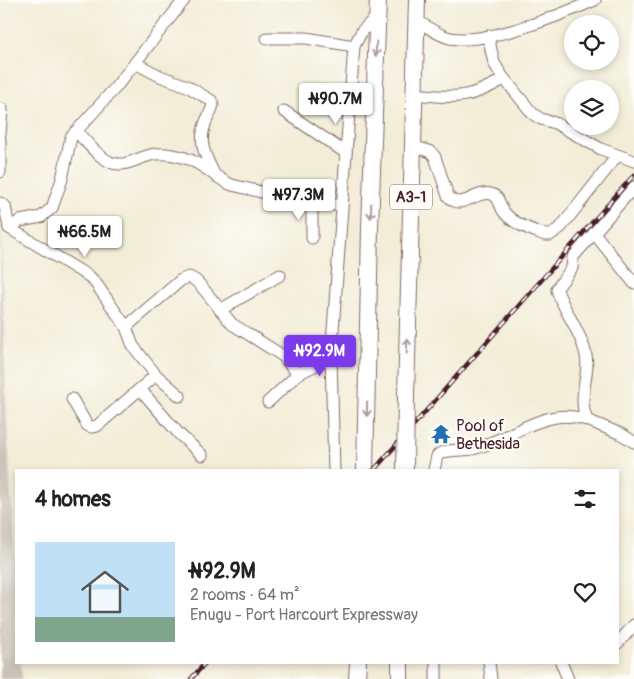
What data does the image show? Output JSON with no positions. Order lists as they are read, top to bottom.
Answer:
{
  "streets": {
    "highway": ["A3-1"]
  },
  "places": {
    "temple": ["Pool of Bethesida"]
  },
  "page": {
    "price": [
      "₦90.7M",
      "₦97.3M",
      "₦66.5M",
      "₦92.9M"
    ],
    "heading": "4 homes",
    "list": [
      {
        "name": "₦92.9M",
        "note": "2 rooms · 64 m² · Enugu - Port Harcourt Expressway"
      }
    ]
  }
}
